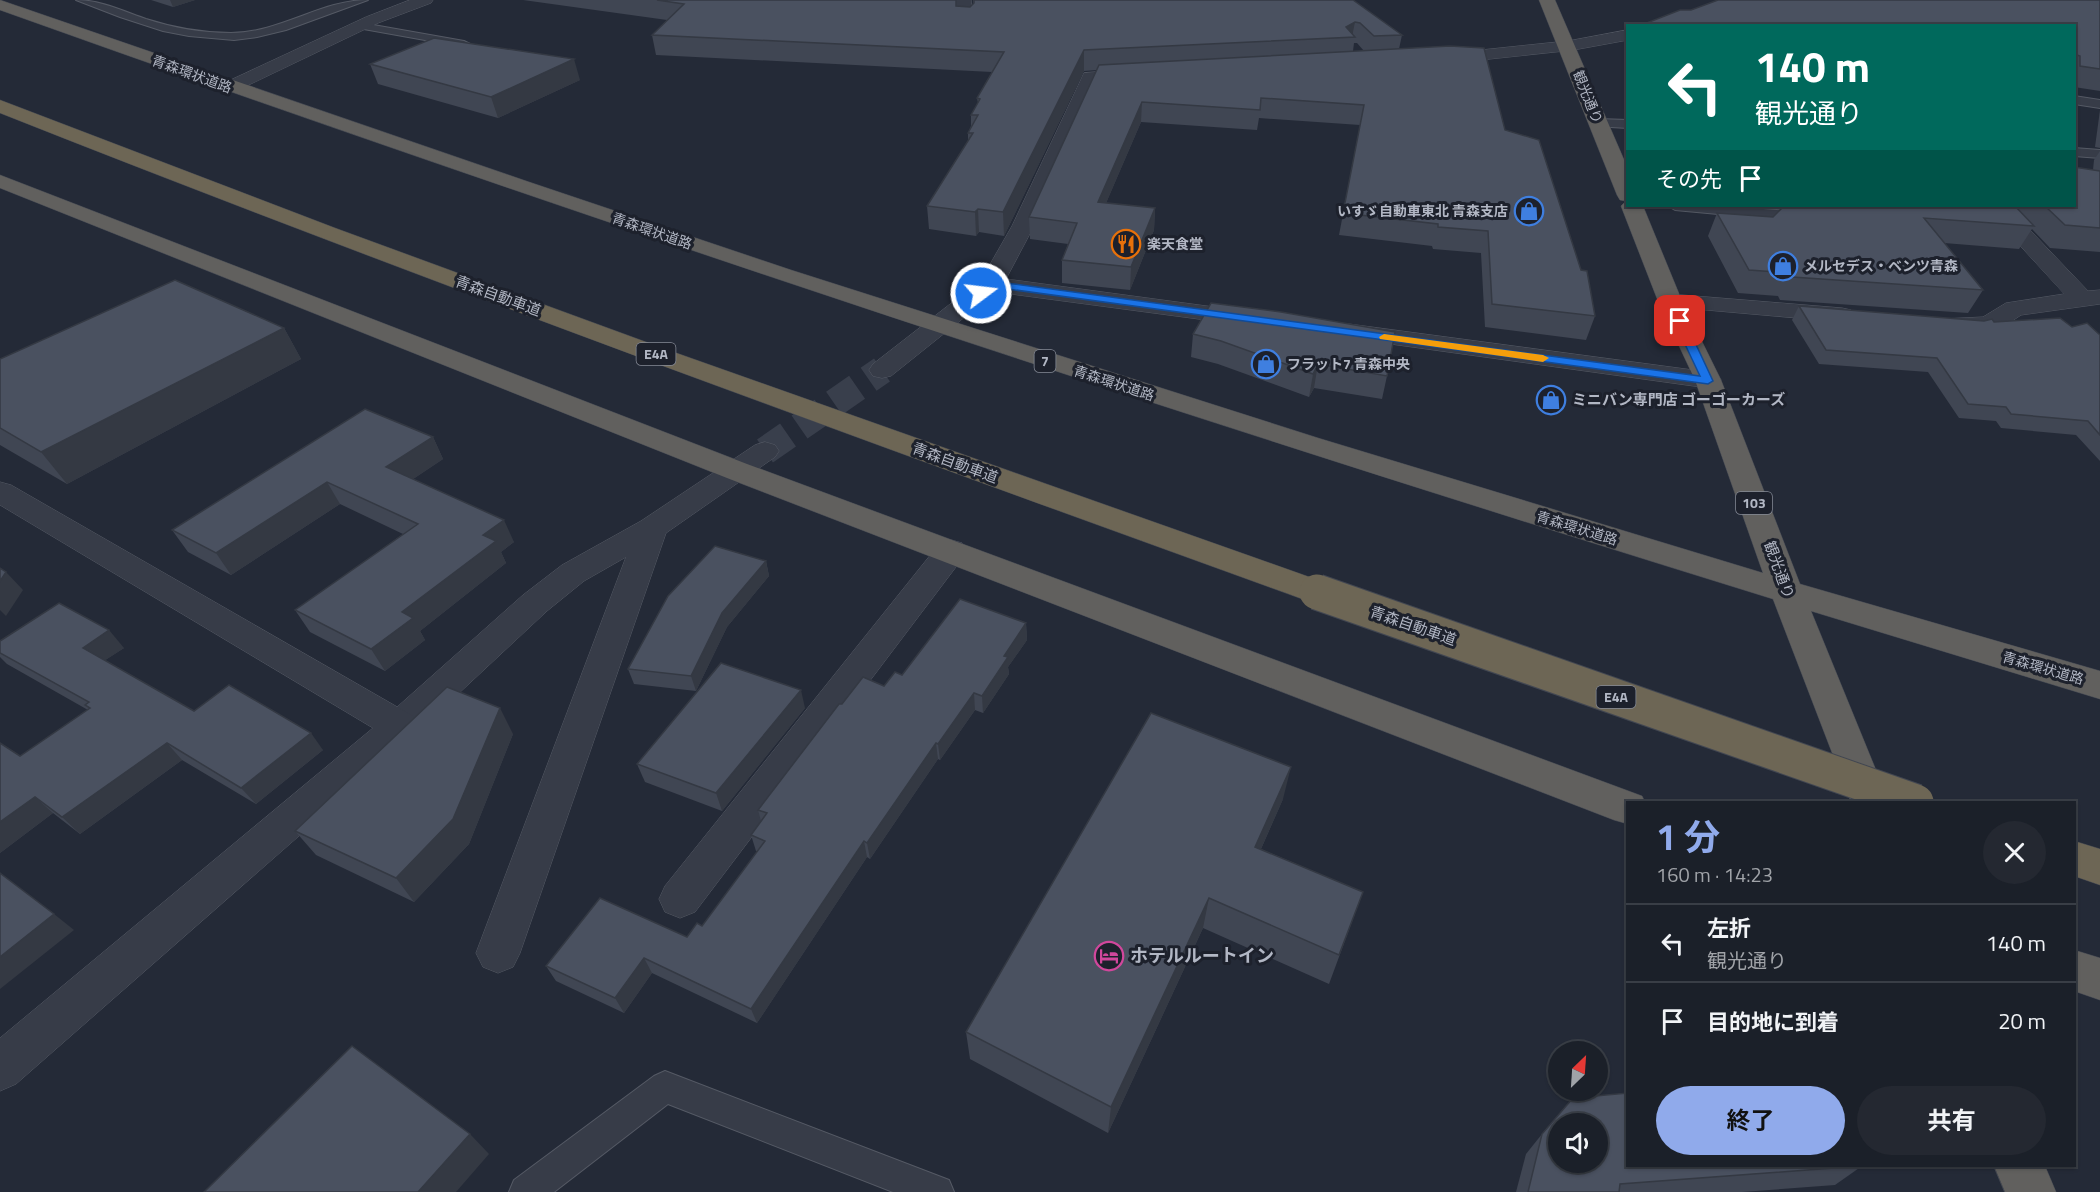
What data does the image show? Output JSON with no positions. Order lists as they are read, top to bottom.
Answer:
{
  "streets": {
    "highway": [
      "青森環状道路",
      "観光通り",
      "青森自動車道",
      "E4A",
      "7",
      "103"
    ]
  },
  "crossings": [
    ["青森環状道路", "観光通り"]
  ],
  "places": {
    "shop": [
      "いすゞ自動車東北 青森支店",
      "メルセデス・ベンツ青森",
      "フラット7 青森中央",
      "ミニバン専門店 ゴーゴーカーズ"
    ],
    "restaurant": ["楽天食堂"],
    "hotel": ["ホテルルートイン"]
  },
  "north": "top right",
  "page": {
    "turn": ["140 m", "観光通り"],
    "then": "その先",
    "heading": ["1 分", "160 m · 14:23"],
    "list": [
      {
        "name": "左折",
        "note": "観光通り",
        "value": "140 m"
      },
      {
        "name": "目的地に到着",
        "value": "20 m"
      }
    ],
    "buttons": ["終了", "共有"]
  }
}
